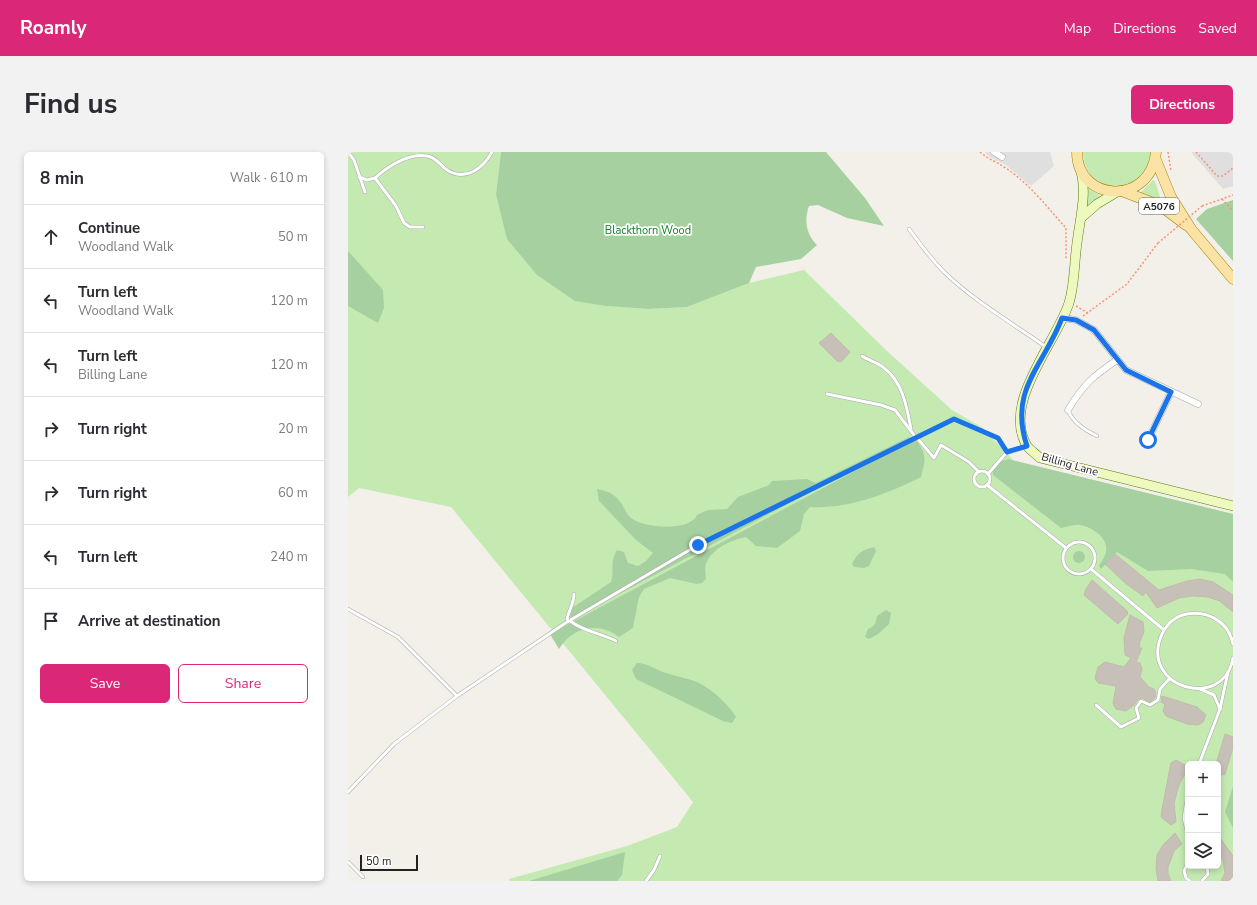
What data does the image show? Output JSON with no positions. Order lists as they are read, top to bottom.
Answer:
{
  "streets": {
    "main road": ["A5076"],
    "street": ["Billing Lane"]
  },
  "parks": ["Blackthorn Wood"],
  "scale_bar": "50 m",
  "page": {
    "header": "Roamly",
    "nav": ["Map", "Directions", "Saved"],
    "title": "Find us",
    "buttons": [
      "Directions",
      ["Save", "Share"]
    ],
    "heading": ["8 min", "Walk · 610 m"],
    "list": [
      ["Continue", "Woodland Walk", "50 m"],
      ["Turn left", "Woodland Walk", "120 m"],
      ["Turn left", "Billing Lane", "120 m"],
      ["Turn right", "20 m"],
      ["Turn right", "60 m"],
      ["Turn left", "240 m"],
      "Arrive at destination"
    ],
    "map_buttons": ["+", "−"],
    "scale": "50 m"
  }
}
